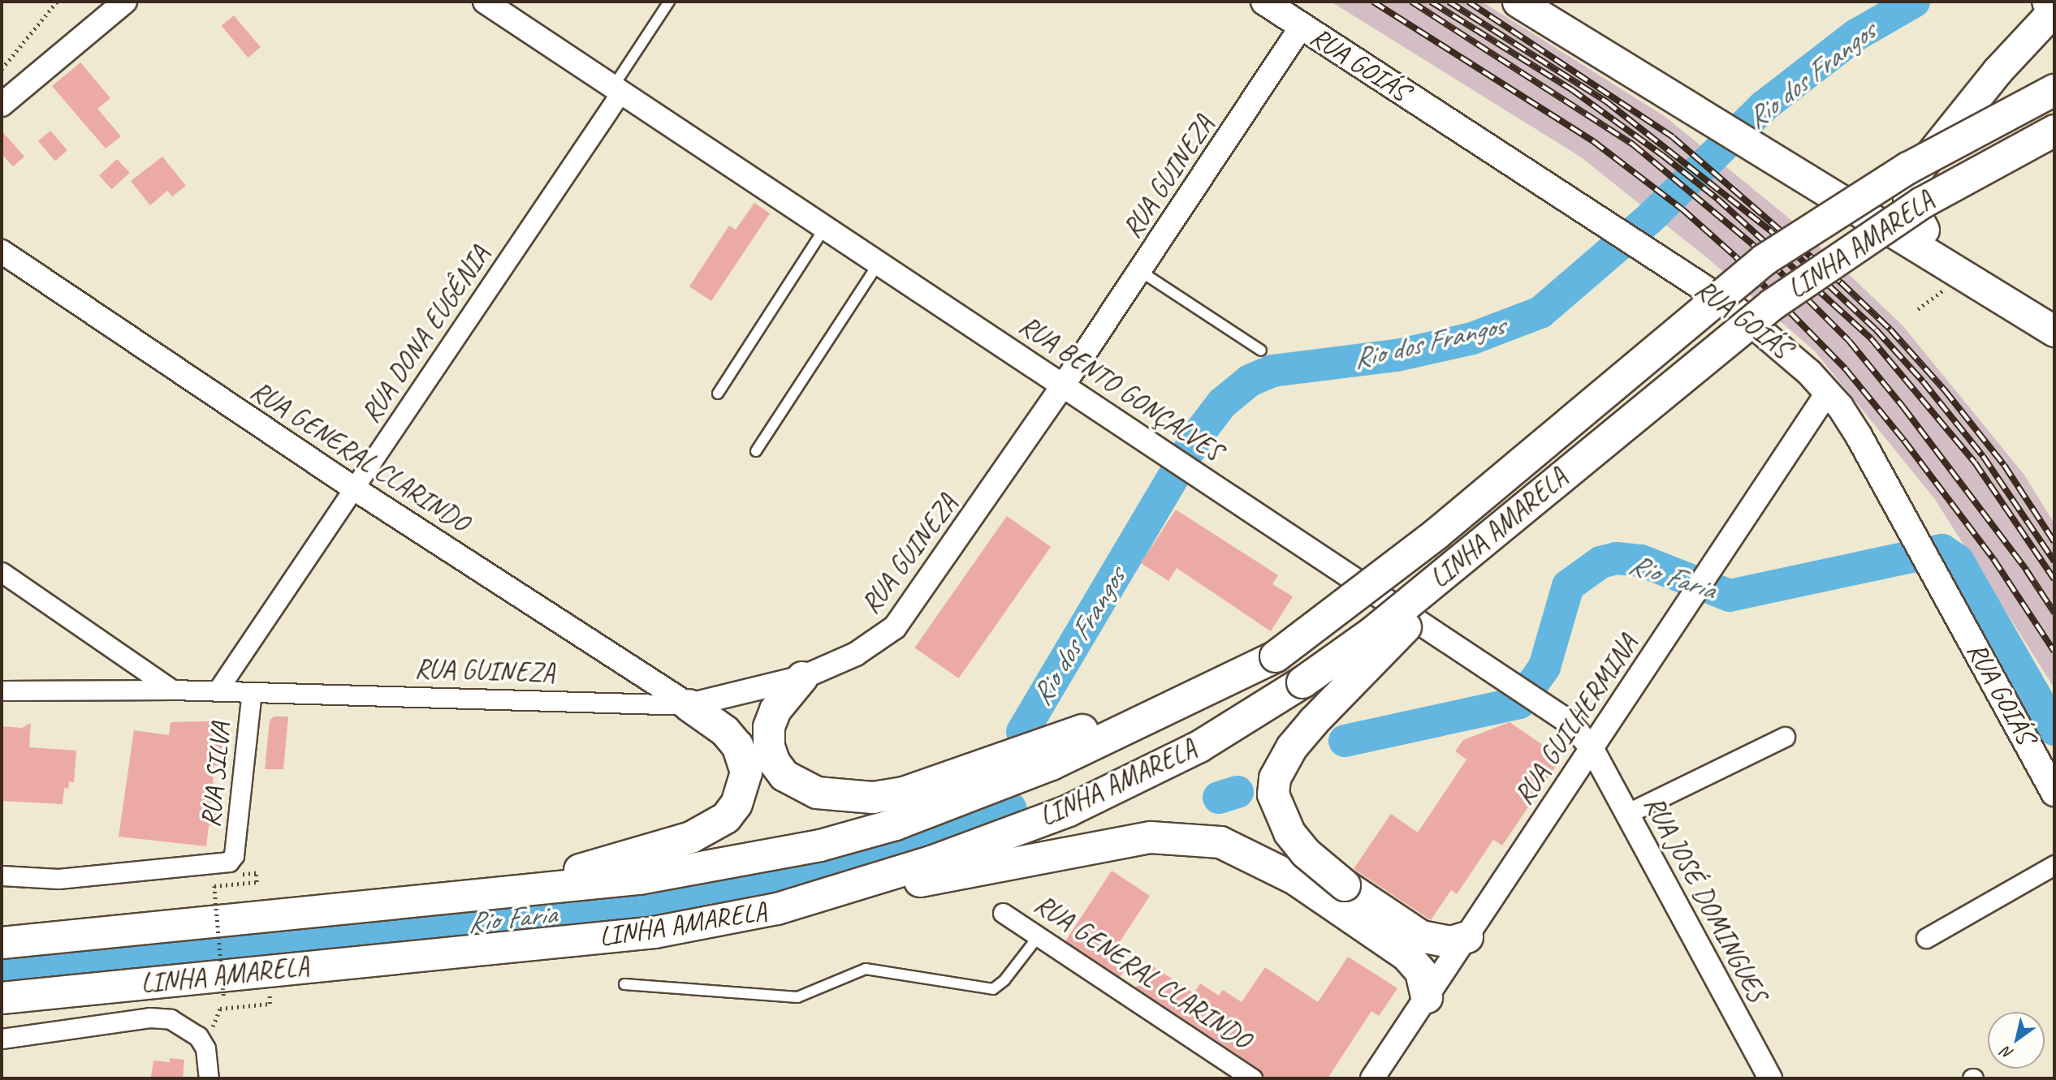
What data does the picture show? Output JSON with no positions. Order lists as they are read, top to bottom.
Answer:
{
  "streets": {
    "highway": ["LINHA AMARELA"],
    "main road": ["RUA GOIÁS"],
    "street": [
      "RUA GUINEZA",
      "RUA DONA EUGÊNIA",
      "RUA BENTO GONÇALVES",
      "RUA GENERAL CLARINDO",
      "RUA GUILHERMINA",
      "RUA SILVA",
      "RUA JOSÉ DOMINGUES"
    ]
  },
  "crossings": [
    ["RUA GOIÁS", "RUA GUINEZA"],
    ["RUA GOIÁS", "RUA GUILHERMINA"],
    ["RUA GUINEZA", "RUA DONA EUGÊNIA"],
    ["RUA GUINEZA", "RUA BENTO GONÇALVES"],
    ["RUA GUINEZA", "RUA GENERAL CLARINDO"],
    ["RUA GUINEZA", "RUA SILVA"],
    ["RUA DONA EUGÊNIA", "RUA BENTO GONÇALVES"],
    ["RUA DONA EUGÊNIA", "RUA GENERAL CLARINDO"],
    ["RUA BENTO GONÇALVES", "RUA GUILHERMINA"],
    ["RUA BENTO GONÇALVES", "RUA JOSÉ DOMINGUES"],
    ["RUA GUILHERMINA", "RUA JOSÉ DOMINGUES"]
  ],
  "water": ["Rio dos Frangos", "Rio Faria"],
  "north": "bottom left"
}
